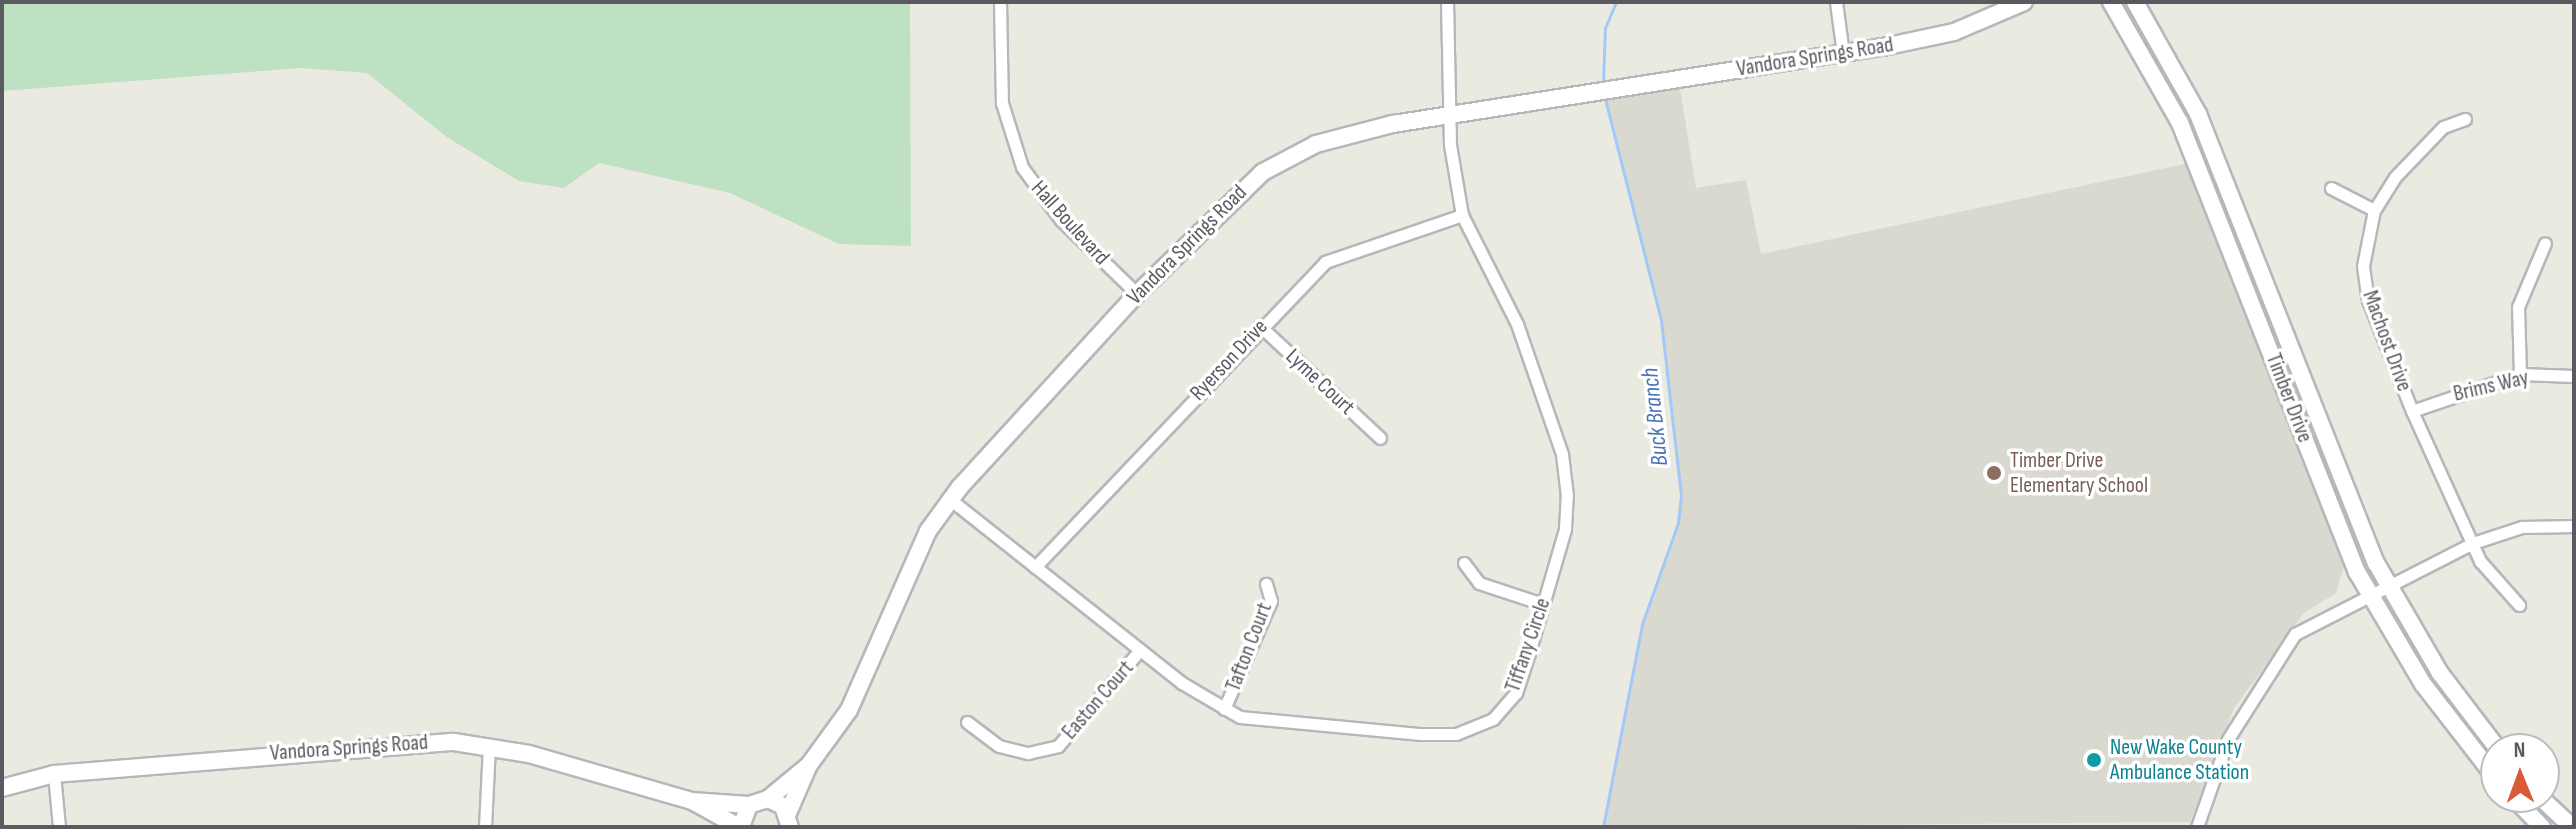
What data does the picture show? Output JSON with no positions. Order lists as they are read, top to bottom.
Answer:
{
  "streets": {
    "street": [
      "Vandora Springs Road",
      "Hall Boulevard",
      "Machost Drive",
      "Ryerson Drive",
      "Lyme Court",
      "Brims Way",
      "Timber Drive",
      "Tiffany Circle",
      "Tafton Court",
      "Easton Court"
    ]
  },
  "crossings": [
    ["Vandora Springs Road", "Hall Boulevard"],
    ["Vandora Springs Road", "Tiffany Circle"],
    ["Machost Drive", "Brims Way"],
    ["Ryerson Drive", "Lyme Court"],
    ["Ryerson Drive", "Tiffany Circle"],
    ["Tiffany Circle", "Tafton Court"],
    ["Tiffany Circle", "Easton Court"]
  ],
  "water": ["Buck Branch"],
  "places": ["Timber Drive Elementary School", "New Wake County Ambulance Station"],
  "north": "top"
}
